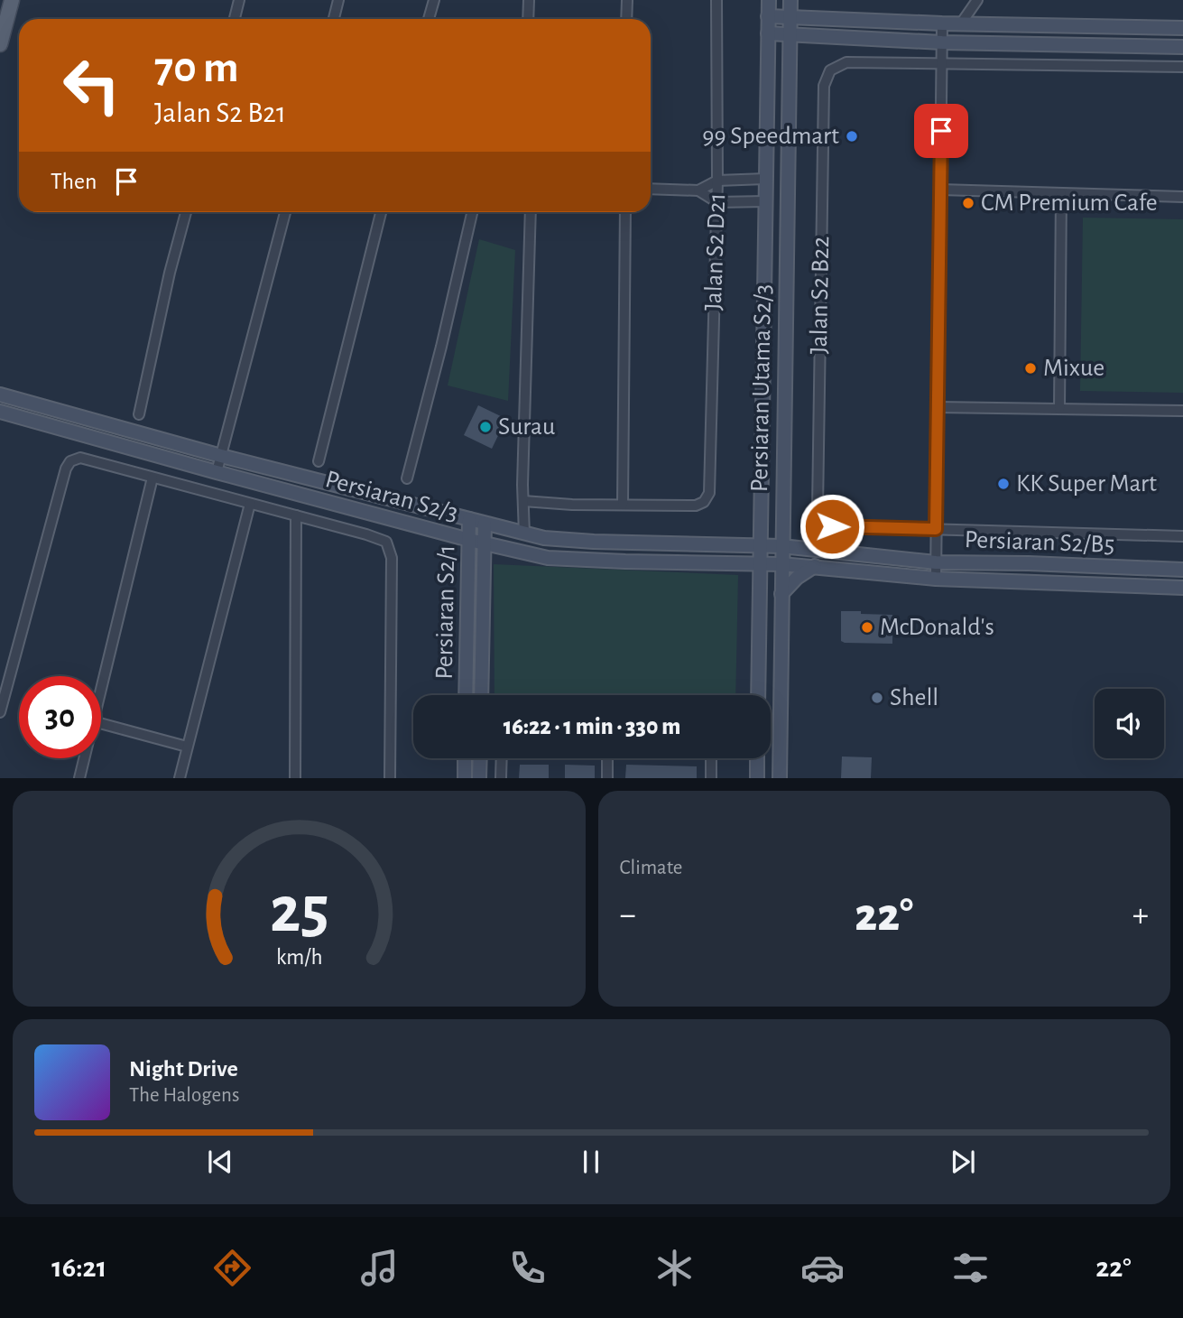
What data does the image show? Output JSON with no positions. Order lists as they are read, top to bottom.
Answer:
{
  "streets": {
    "main road": [
      "Persiaran Utama S2/3",
      "Persiaran S2/3",
      "Persiaran S2/B5",
      "Persiaran S2/1"
    ],
    "street": ["Jalan S2 D21", "Jalan S2 B22"]
  },
  "crossings": [
    ["Persiaran Utama S2/3", "Persiaran S2/3"],
    ["Persiaran Utama S2/3", "Persiaran S2/B5"],
    ["Persiaran S2/3", "Persiaran S2/B5"],
    ["Persiaran S2/3", "Persiaran S2/1"],
    ["Persiaran S2/B5", "Persiaran S2/1"]
  ],
  "places": [
    "99 Speedmart",
    "CM Premium Cafe",
    "Mixue",
    "Surau",
    "KK Super Mart",
    "McDonald's",
    "Shell"
  ],
  "page": {
    "turn": ["70 m", "Jalan S2 B21"],
    "then": "Then",
    "limit": "30",
    "trip": "16:22 · 1 min · 330 m",
    "tile": "Climate",
    "heat": ["−", "22°", "+"],
    "song": ["Night Drive", "The Halogens"],
    "tabs": ["16:21", "22°"],
    "gauge": ["25", "km/h"]
  }
}
